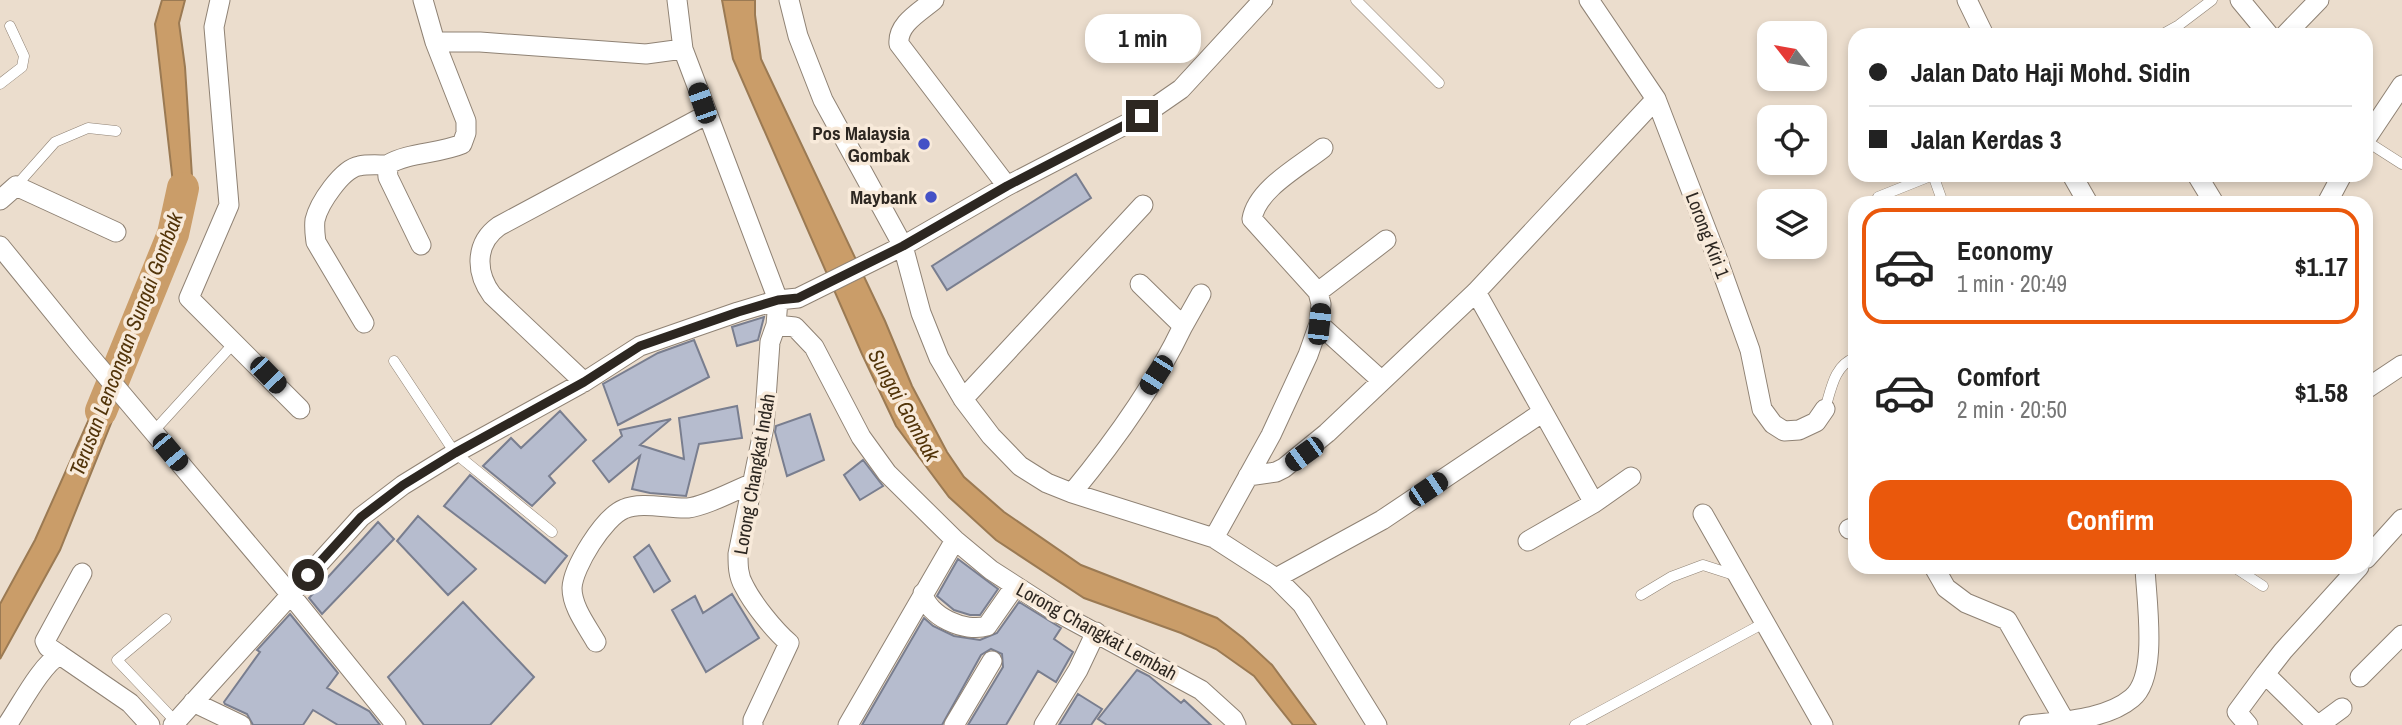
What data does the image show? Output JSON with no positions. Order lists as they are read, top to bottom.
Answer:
{
  "streets": {
    "street": ["Lorong Kiri 1", "Lorong Changkat Indah", "Lorong Changkat Lembah"]
  },
  "crossings": [
    ["Lorong Changkat Indah", "Lorong Changkat Lembah"]
  ],
  "water": ["Terusan Lencongan Sungai Gombak", "Sungai Gombak"],
  "places": ["Pos Malaysia Gombak", "Maybank"],
  "north": "top left",
  "page": {
    "bubble": "1 min",
    "banner": ["Jalan Dato Haji Mohd. Sidin", "Jalan Kerdas 3"],
    "list": [
      {
        "name": "Economy",
        "note": "1 min · 20:49",
        "value": "$1.17"
      },
      {
        "name": "Comfort",
        "note": "2 min · 20:50",
        "value": "$1.58"
      }
    ],
    "buttons": "Confirm"
  }
}
